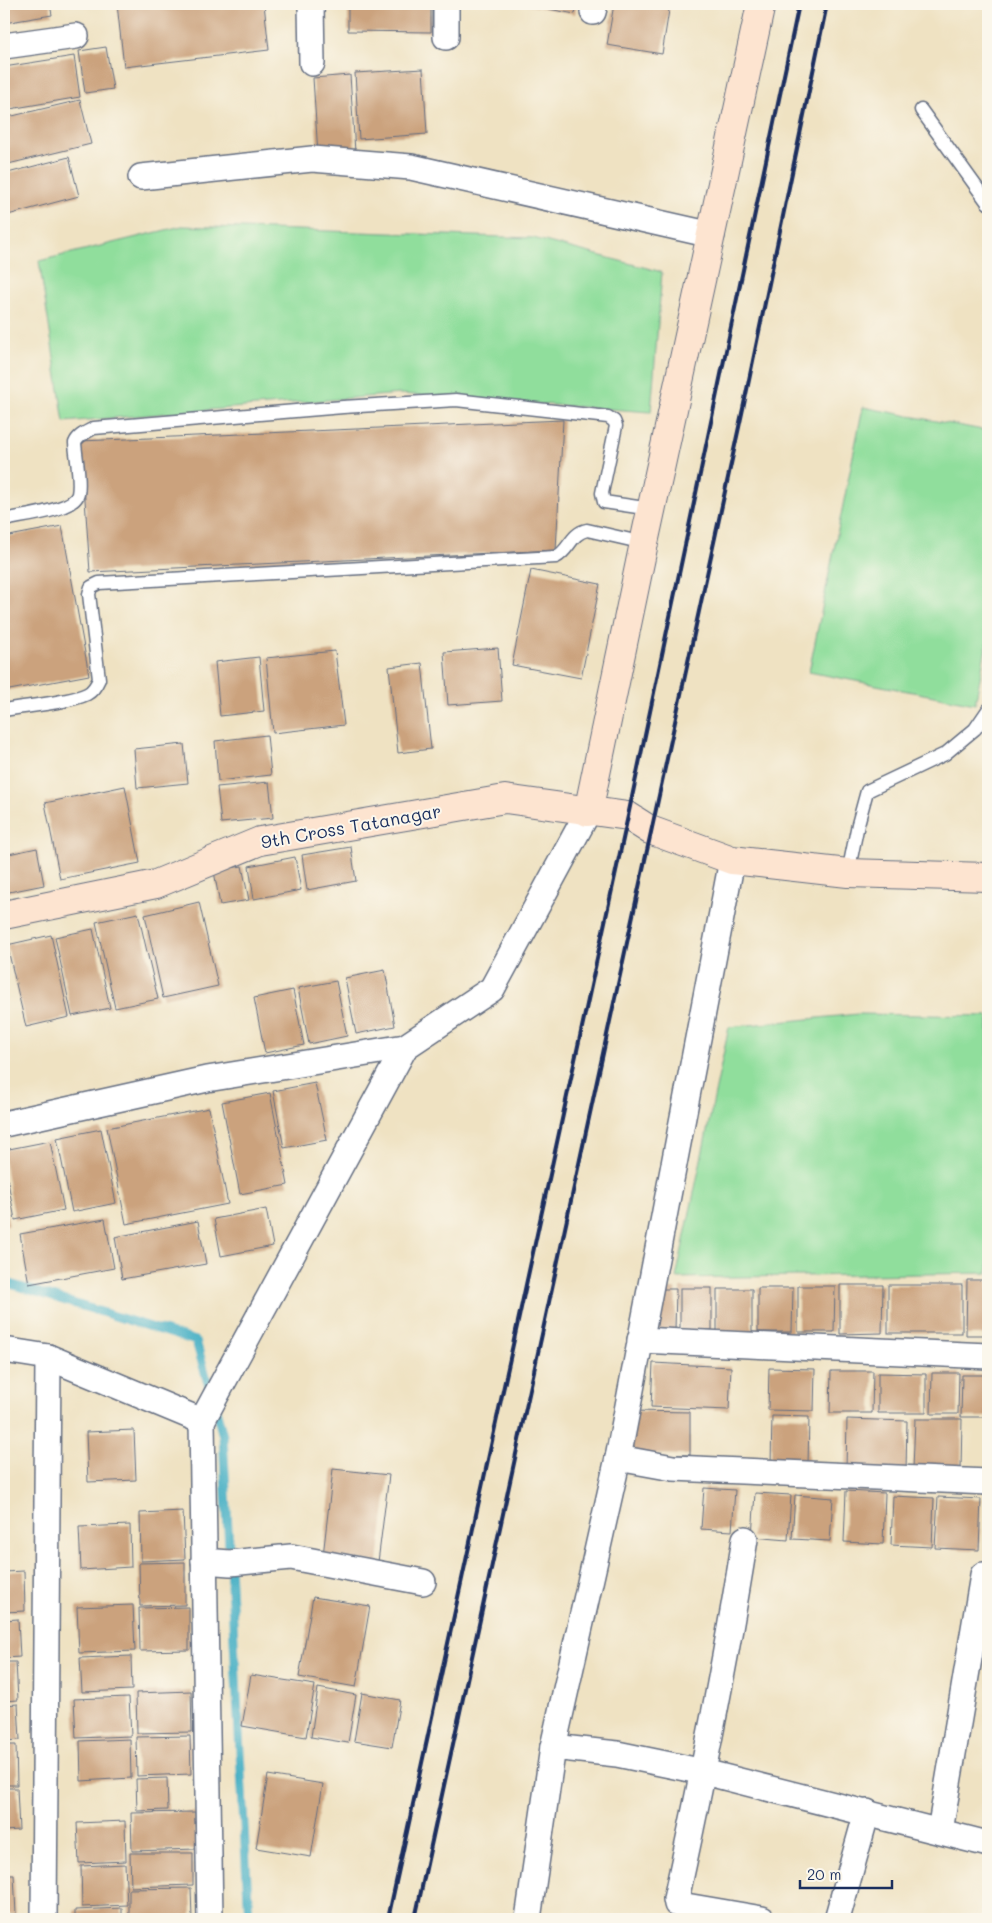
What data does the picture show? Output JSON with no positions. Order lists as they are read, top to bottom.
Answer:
{
  "streets": {
    "street": ["9th Cross Tatanagar"]
  },
  "scale_bar": "20 m"
}
